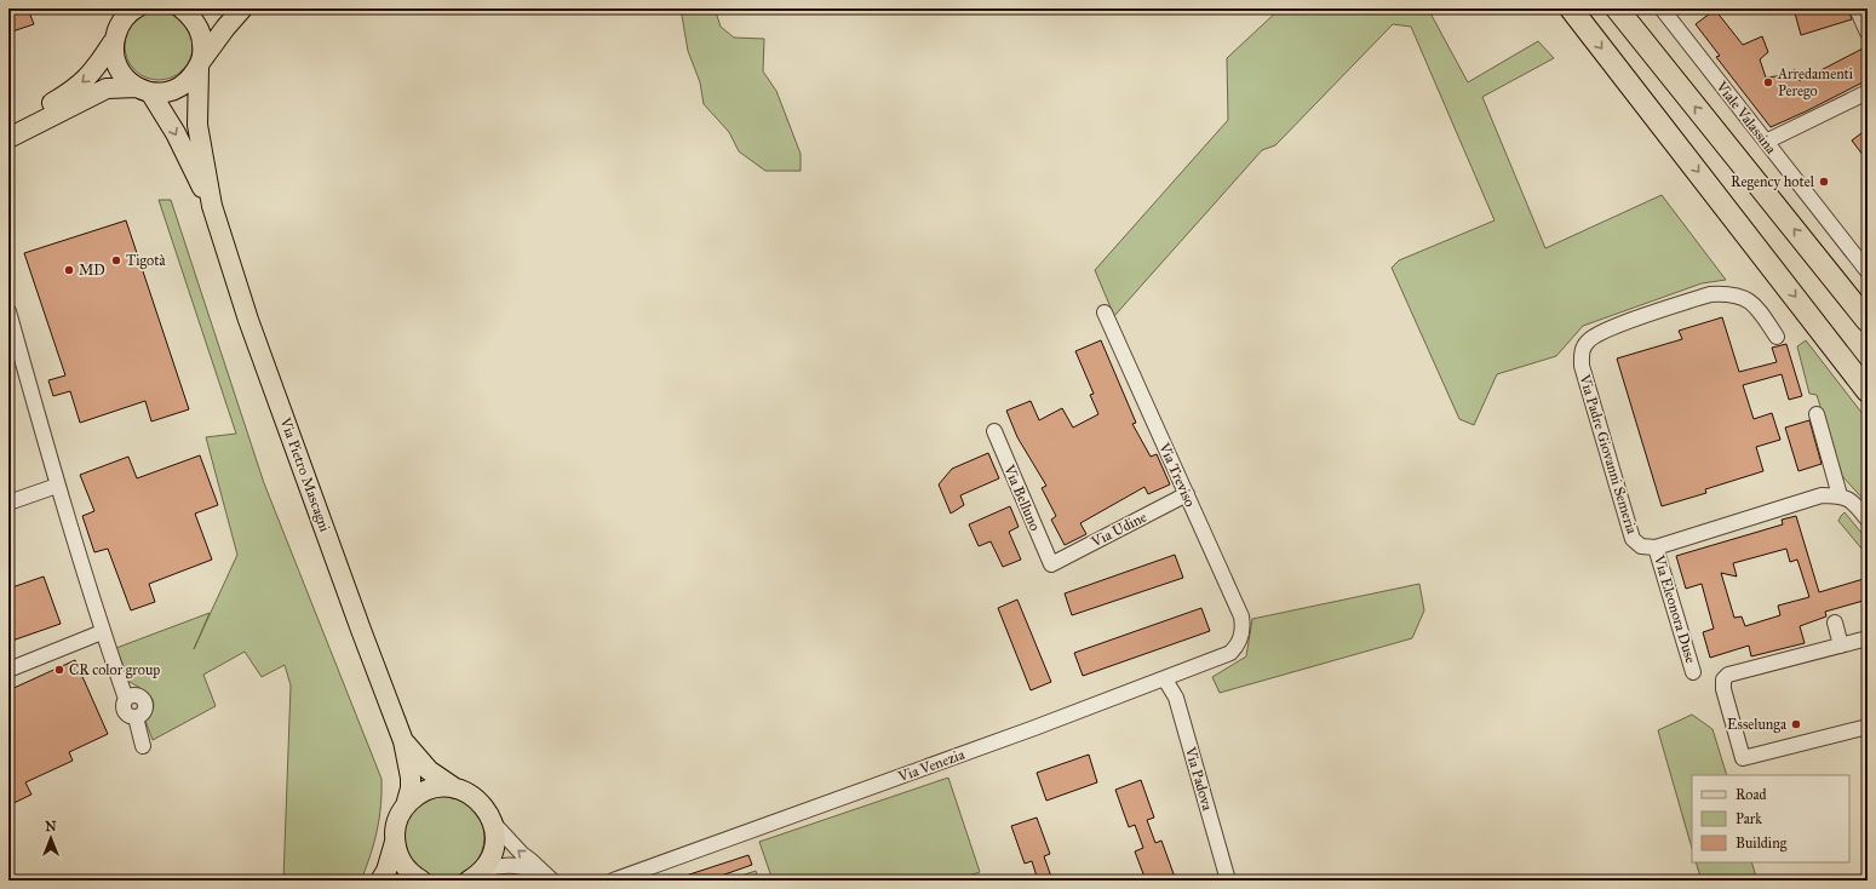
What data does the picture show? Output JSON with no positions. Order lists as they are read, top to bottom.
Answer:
{
  "streets": {
    "main road": ["Via Pietro Mascagni"],
    "street": [
      "Viale Valassina",
      "Via Padre Giovanni Semeria",
      "Via Treviso",
      "Via Belluno",
      "Via Udine",
      "Via Eleonora Duse",
      "Via Venezia",
      "Via Padova"
    ]
  },
  "crossings": [
    ["Via Padre Giovanni Semeria", "Via Eleonora Duse"],
    ["Via Treviso", "Via Udine"],
    ["Via Treviso", "Via Venezia"],
    ["Via Belluno", "Via Udine"],
    ["Via Venezia", "Via Padova"]
  ],
  "places": [
    "Arredamenti Perego",
    "Regency hotel",
    "Tigotà",
    "MD",
    "CR color group",
    "Esselunga"
  ],
  "legend": ["Road", "Park", "Building"],
  "north": "top"
}
